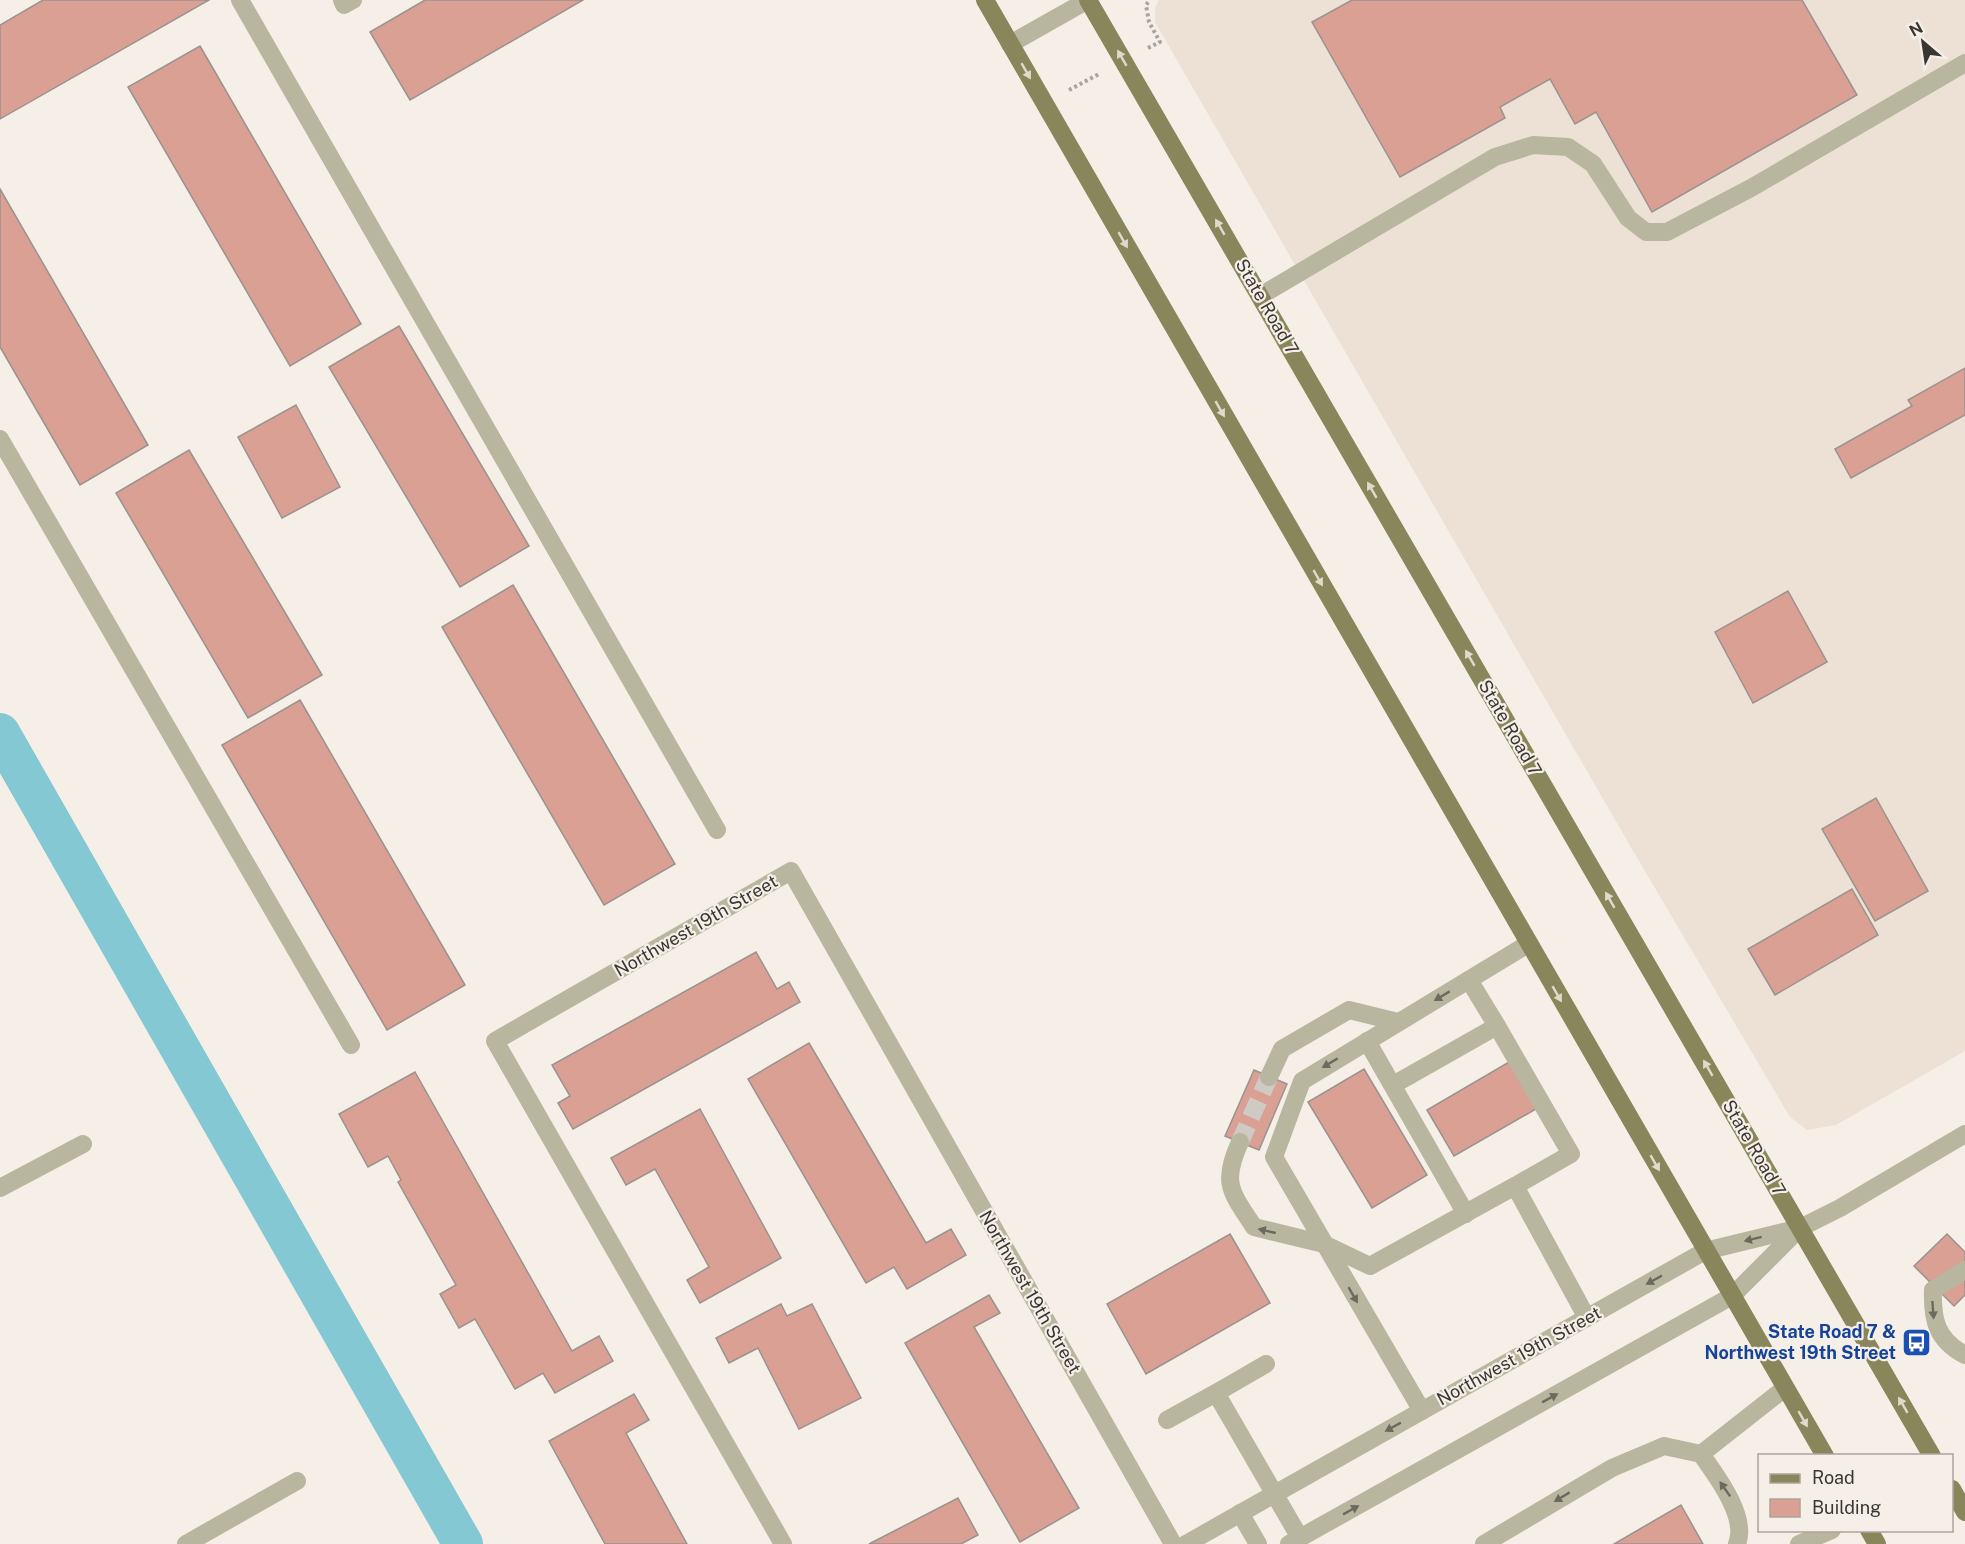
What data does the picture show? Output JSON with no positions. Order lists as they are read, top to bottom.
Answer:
{
  "streets": {
    "main road": ["State Road 7"],
    "street": ["Northwest 19th Street"]
  },
  "crossings": [
    ["State Road 7", "Northwest 19th Street"]
  ],
  "places": {
    "bus stop": ["State Road 7 & Northwest 19th Street"]
  },
  "legend": ["Road", "Building"],
  "north": "top left"
}
